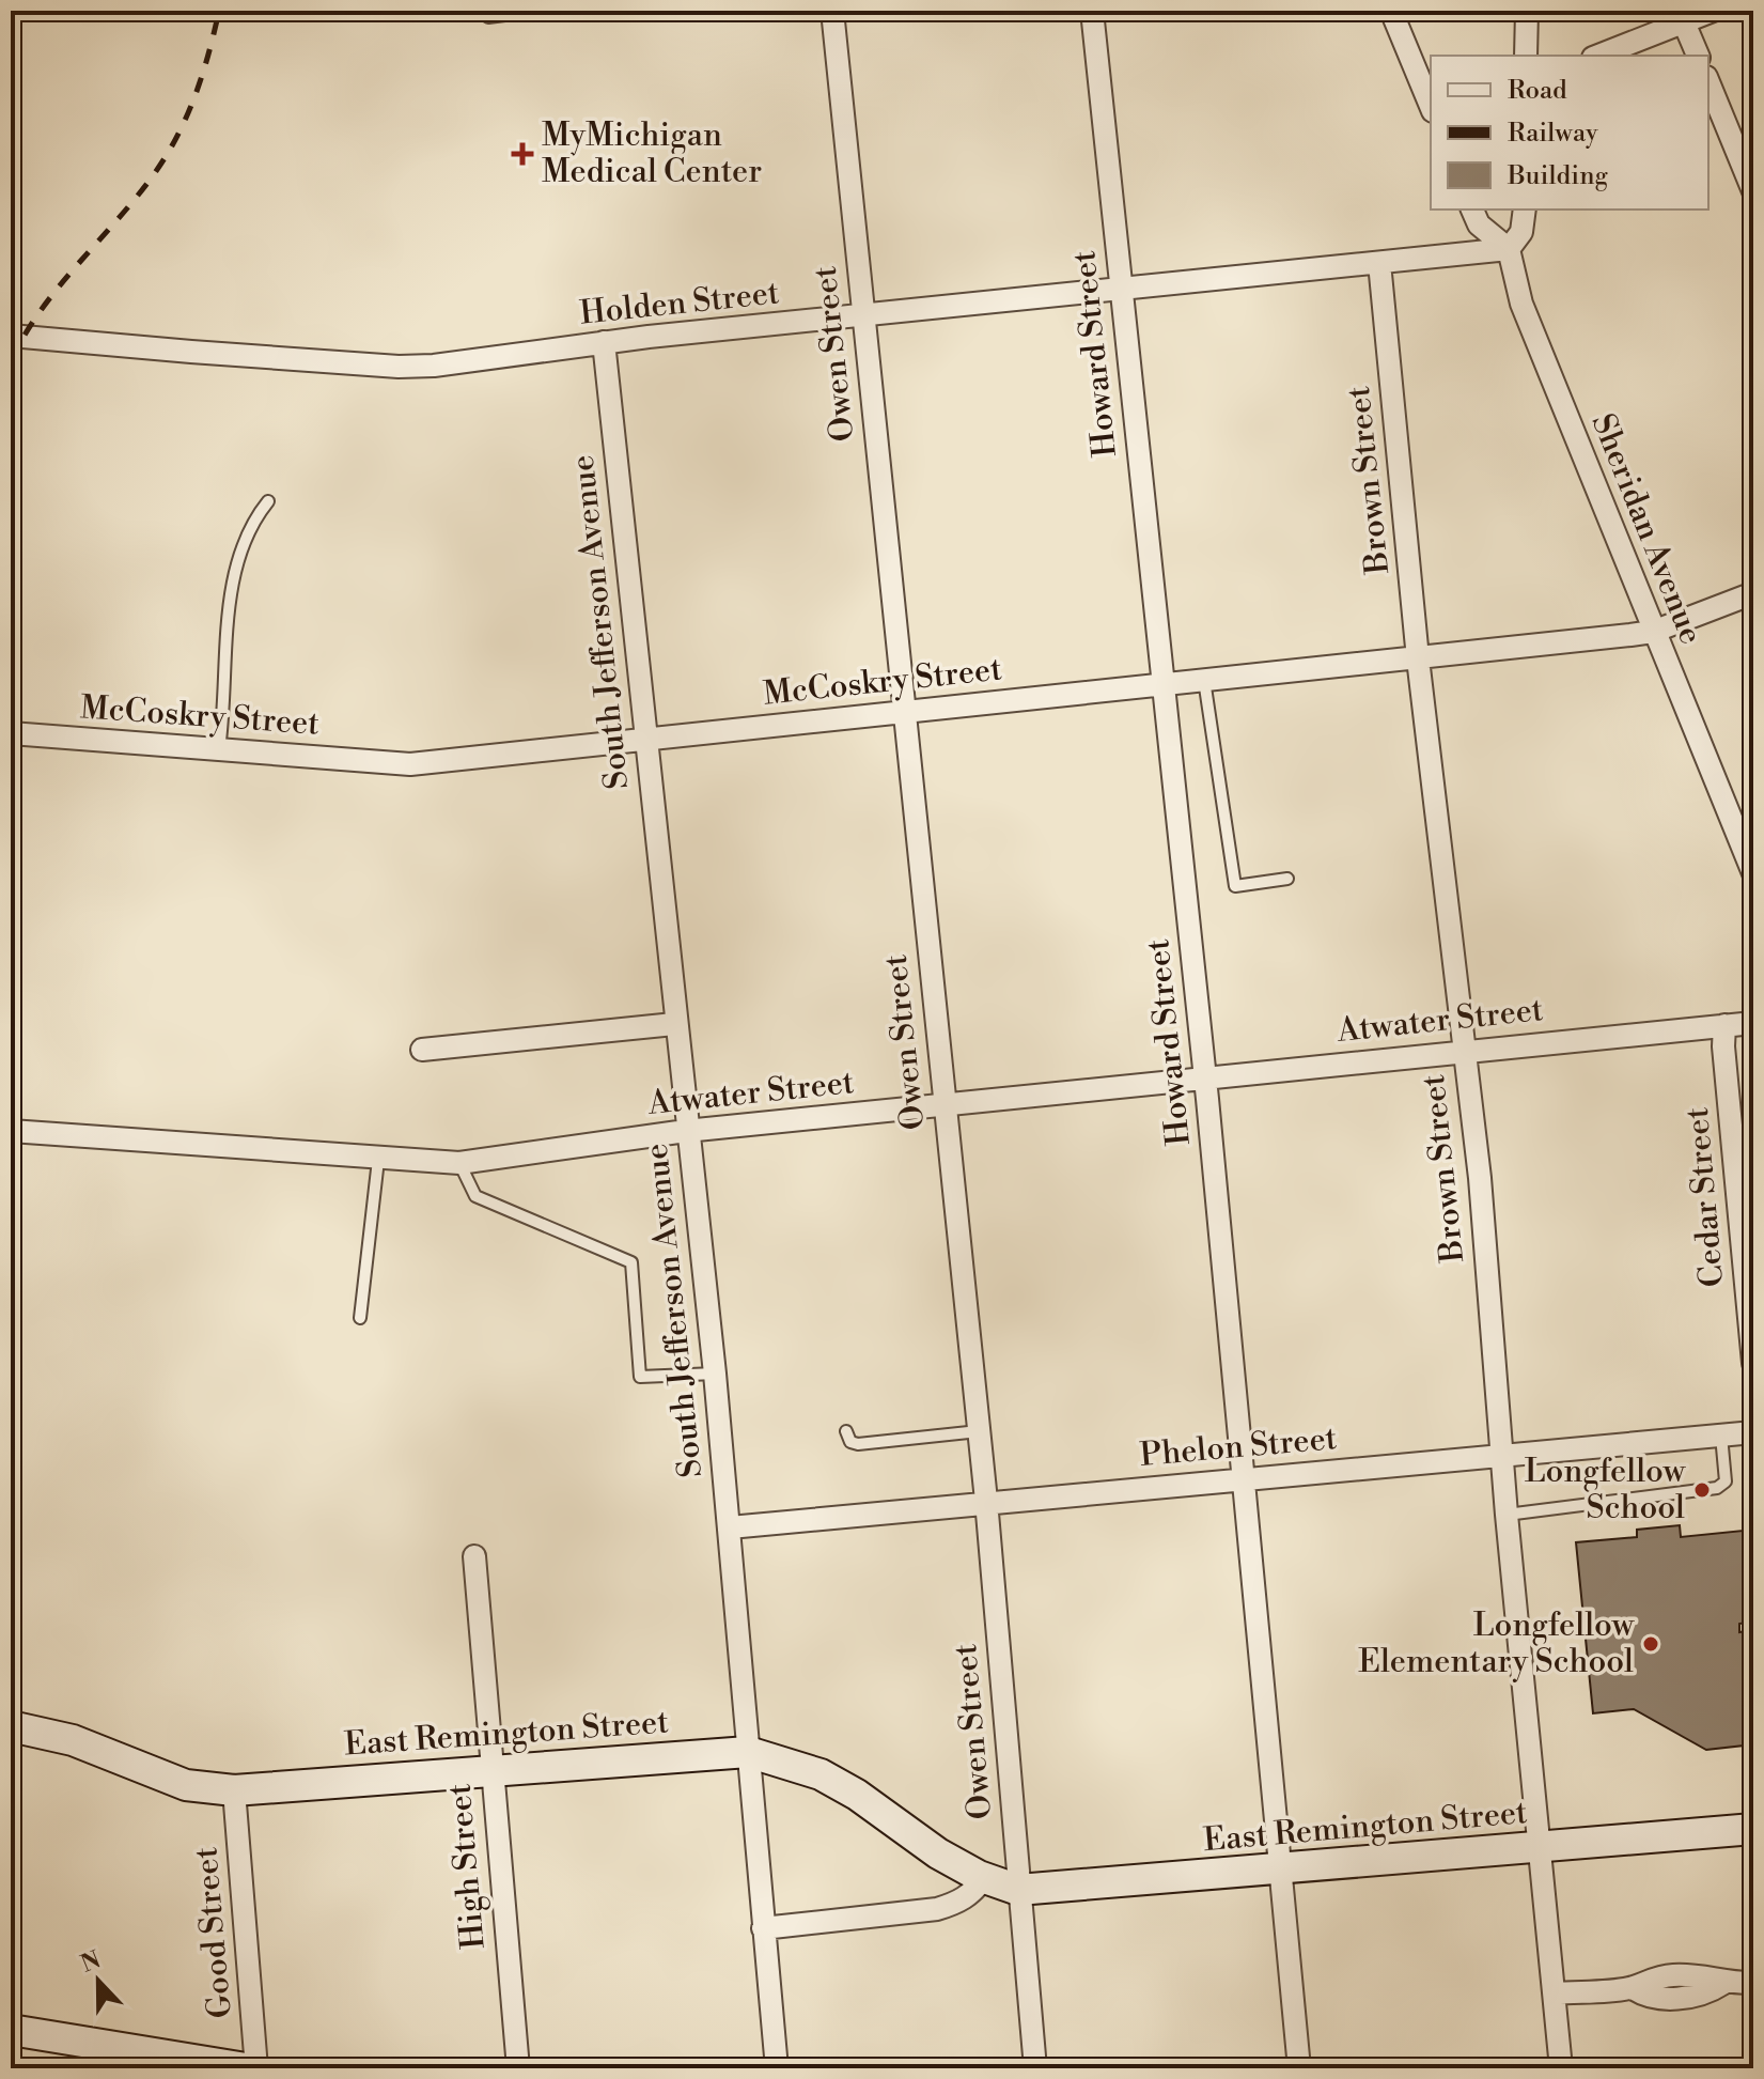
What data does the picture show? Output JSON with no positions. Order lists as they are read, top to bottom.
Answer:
{
  "streets": {
    "main road": ["East Remington Street"],
    "street": [
      "Holden Street",
      "Owen Street",
      "Howard Street",
      "Brown Street",
      "Sheridan Avenue",
      "South Jefferson Avenue",
      "McCoskry Street",
      "Atwater Street",
      "Cedar Street",
      "Phelon Street",
      "High Street",
      "Good Street"
    ]
  },
  "crossings": [
    ["Holden Street", "Owen Street"],
    ["Holden Street", "Howard Street"],
    ["Holden Street", "Brown Street"],
    ["Holden Street", "Sheridan Avenue"],
    ["Holden Street", "South Jefferson Avenue"],
    ["Owen Street", "McCoskry Street"],
    ["Owen Street", "Atwater Street"],
    ["Owen Street", "Phelon Street"],
    ["Owen Street", "East Remington Street"],
    ["Howard Street", "McCoskry Street"],
    ["Howard Street", "Atwater Street"],
    ["Howard Street", "Phelon Street"],
    ["Howard Street", "East Remington Street"],
    ["Brown Street", "McCoskry Street"],
    ["Brown Street", "Atwater Street"],
    ["Brown Street", "Phelon Street"],
    ["Brown Street", "East Remington Street"],
    ["Sheridan Avenue", "McCoskry Street"],
    ["South Jefferson Avenue", "McCoskry Street"],
    ["South Jefferson Avenue", "Atwater Street"],
    ["South Jefferson Avenue", "Phelon Street"],
    ["South Jefferson Avenue", "East Remington Street"],
    ["Atwater Street", "Cedar Street"],
    ["East Remington Street", "High Street"],
    ["East Remington Street", "Good Street"]
  ],
  "places": {
    "health": ["MyMichigan Medical Center"],
    "other": ["Longfellow School", "Longfellow Elementary School"]
  },
  "legend": ["Road", "Railway", "Building"],
  "north": "top"
}
